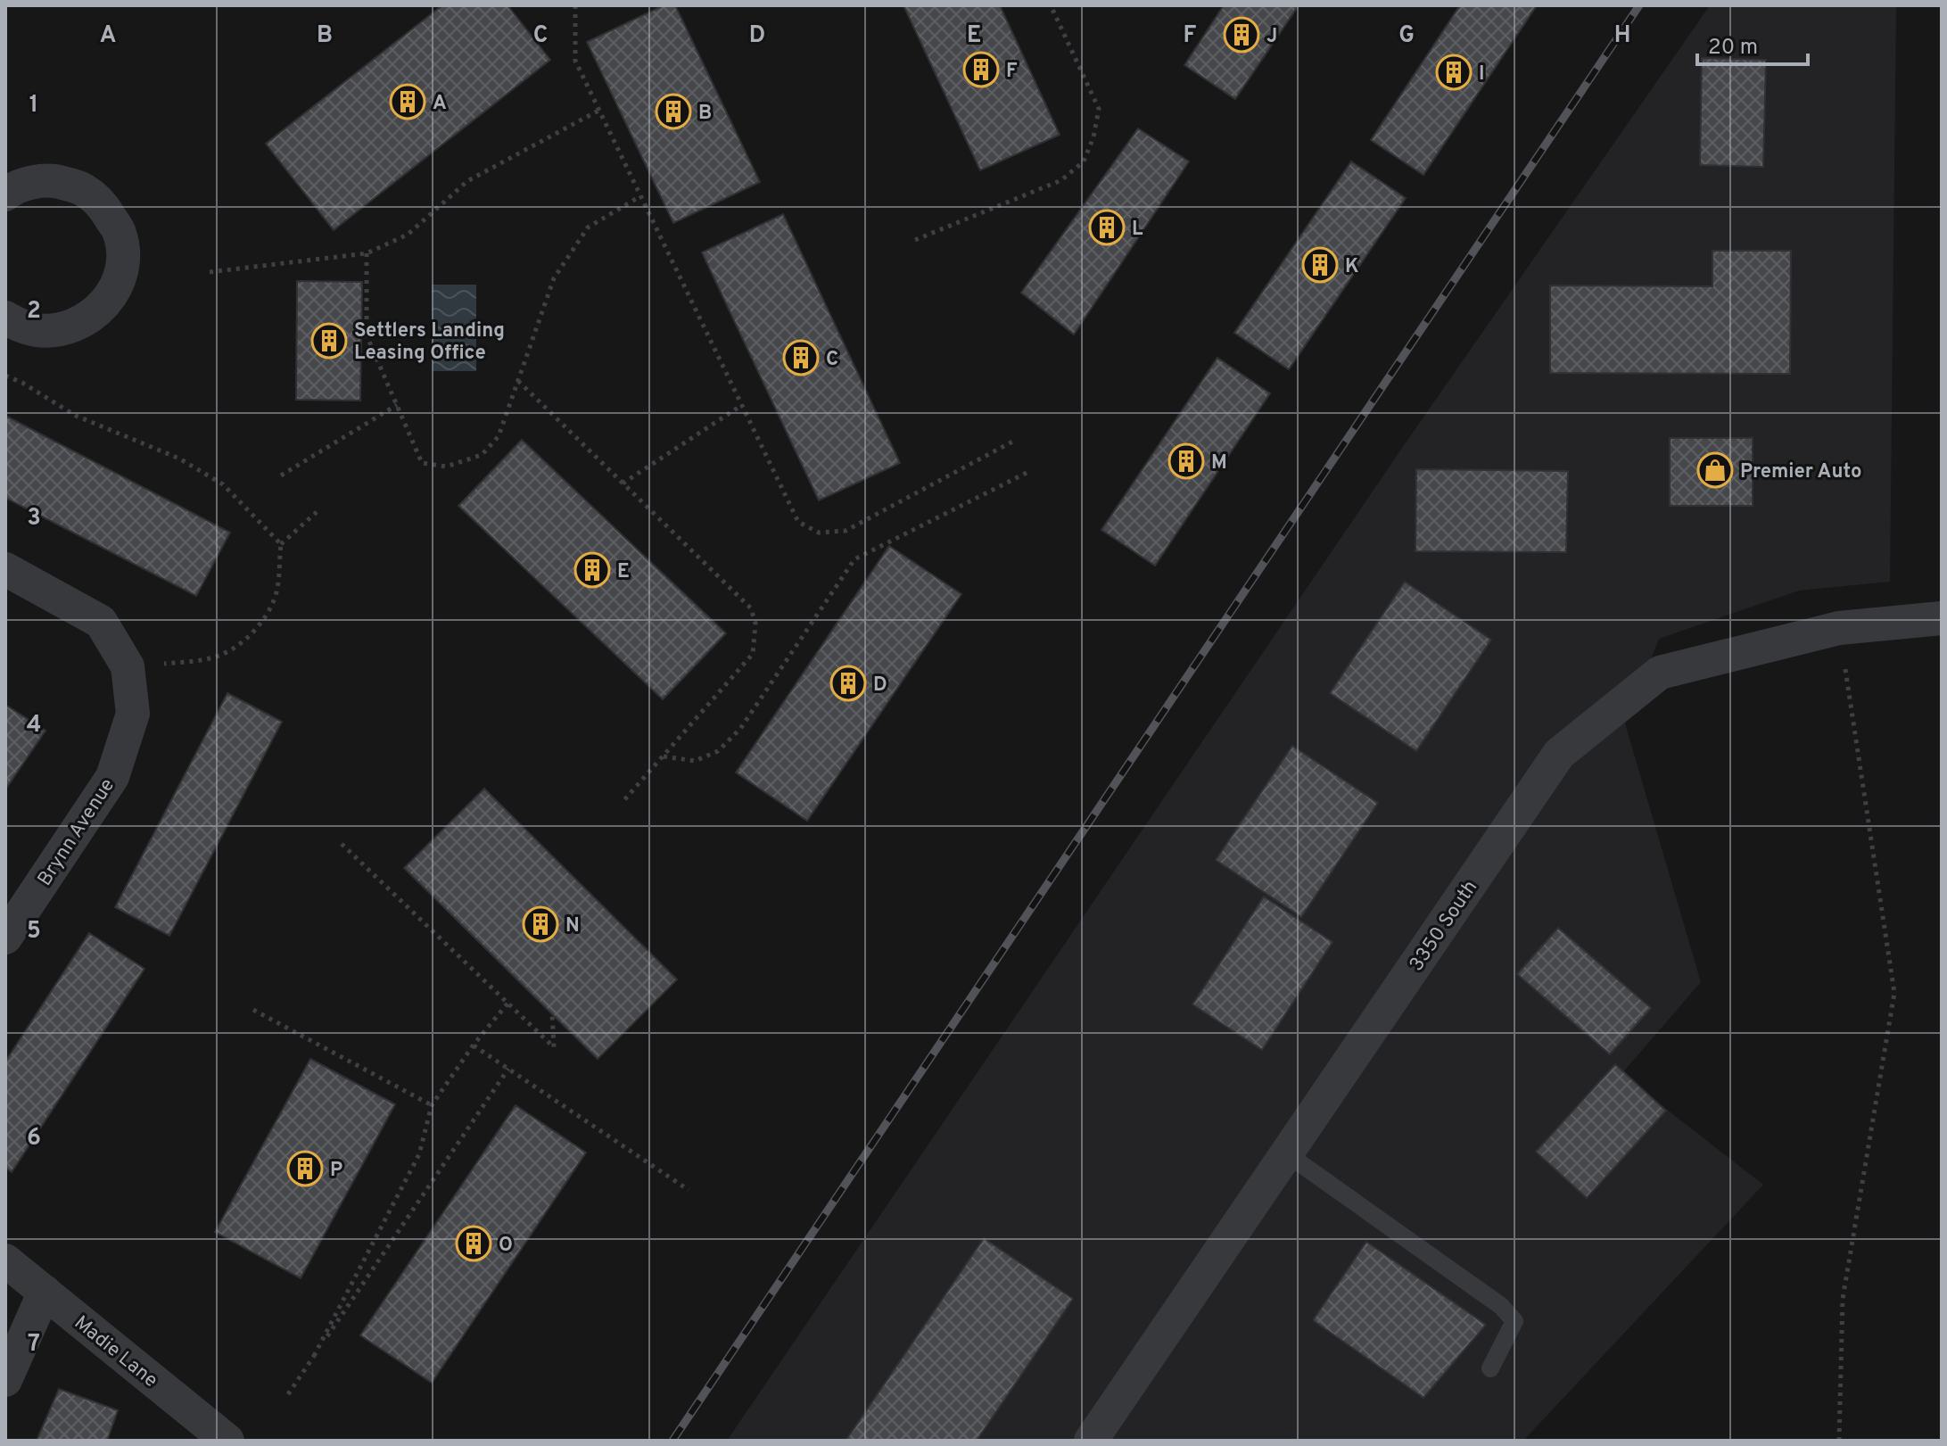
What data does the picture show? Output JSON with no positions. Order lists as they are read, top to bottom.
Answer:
{
  "streets": {
    "street": ["Brynn Avenue", "3350 South", "Madie Lane"]
  },
  "places": {
    "building": [
      "J",
      "F",
      "I",
      "A",
      "B",
      "L",
      "K",
      "Settlers Landing Leasing Office",
      "C",
      "M",
      "E",
      "D",
      "N",
      "P",
      "O"
    ],
    "shop": ["Premier Auto"]
  },
  "scale_bar": "20 m",
  "grid": {
    "columns": [
      "A",
      "B",
      "C",
      "D",
      "E",
      "F",
      "G",
      "H"
    ],
    "rows": [
      "1",
      "2",
      "3",
      "4",
      "5",
      "6",
      "7"
    ]
  }
}
